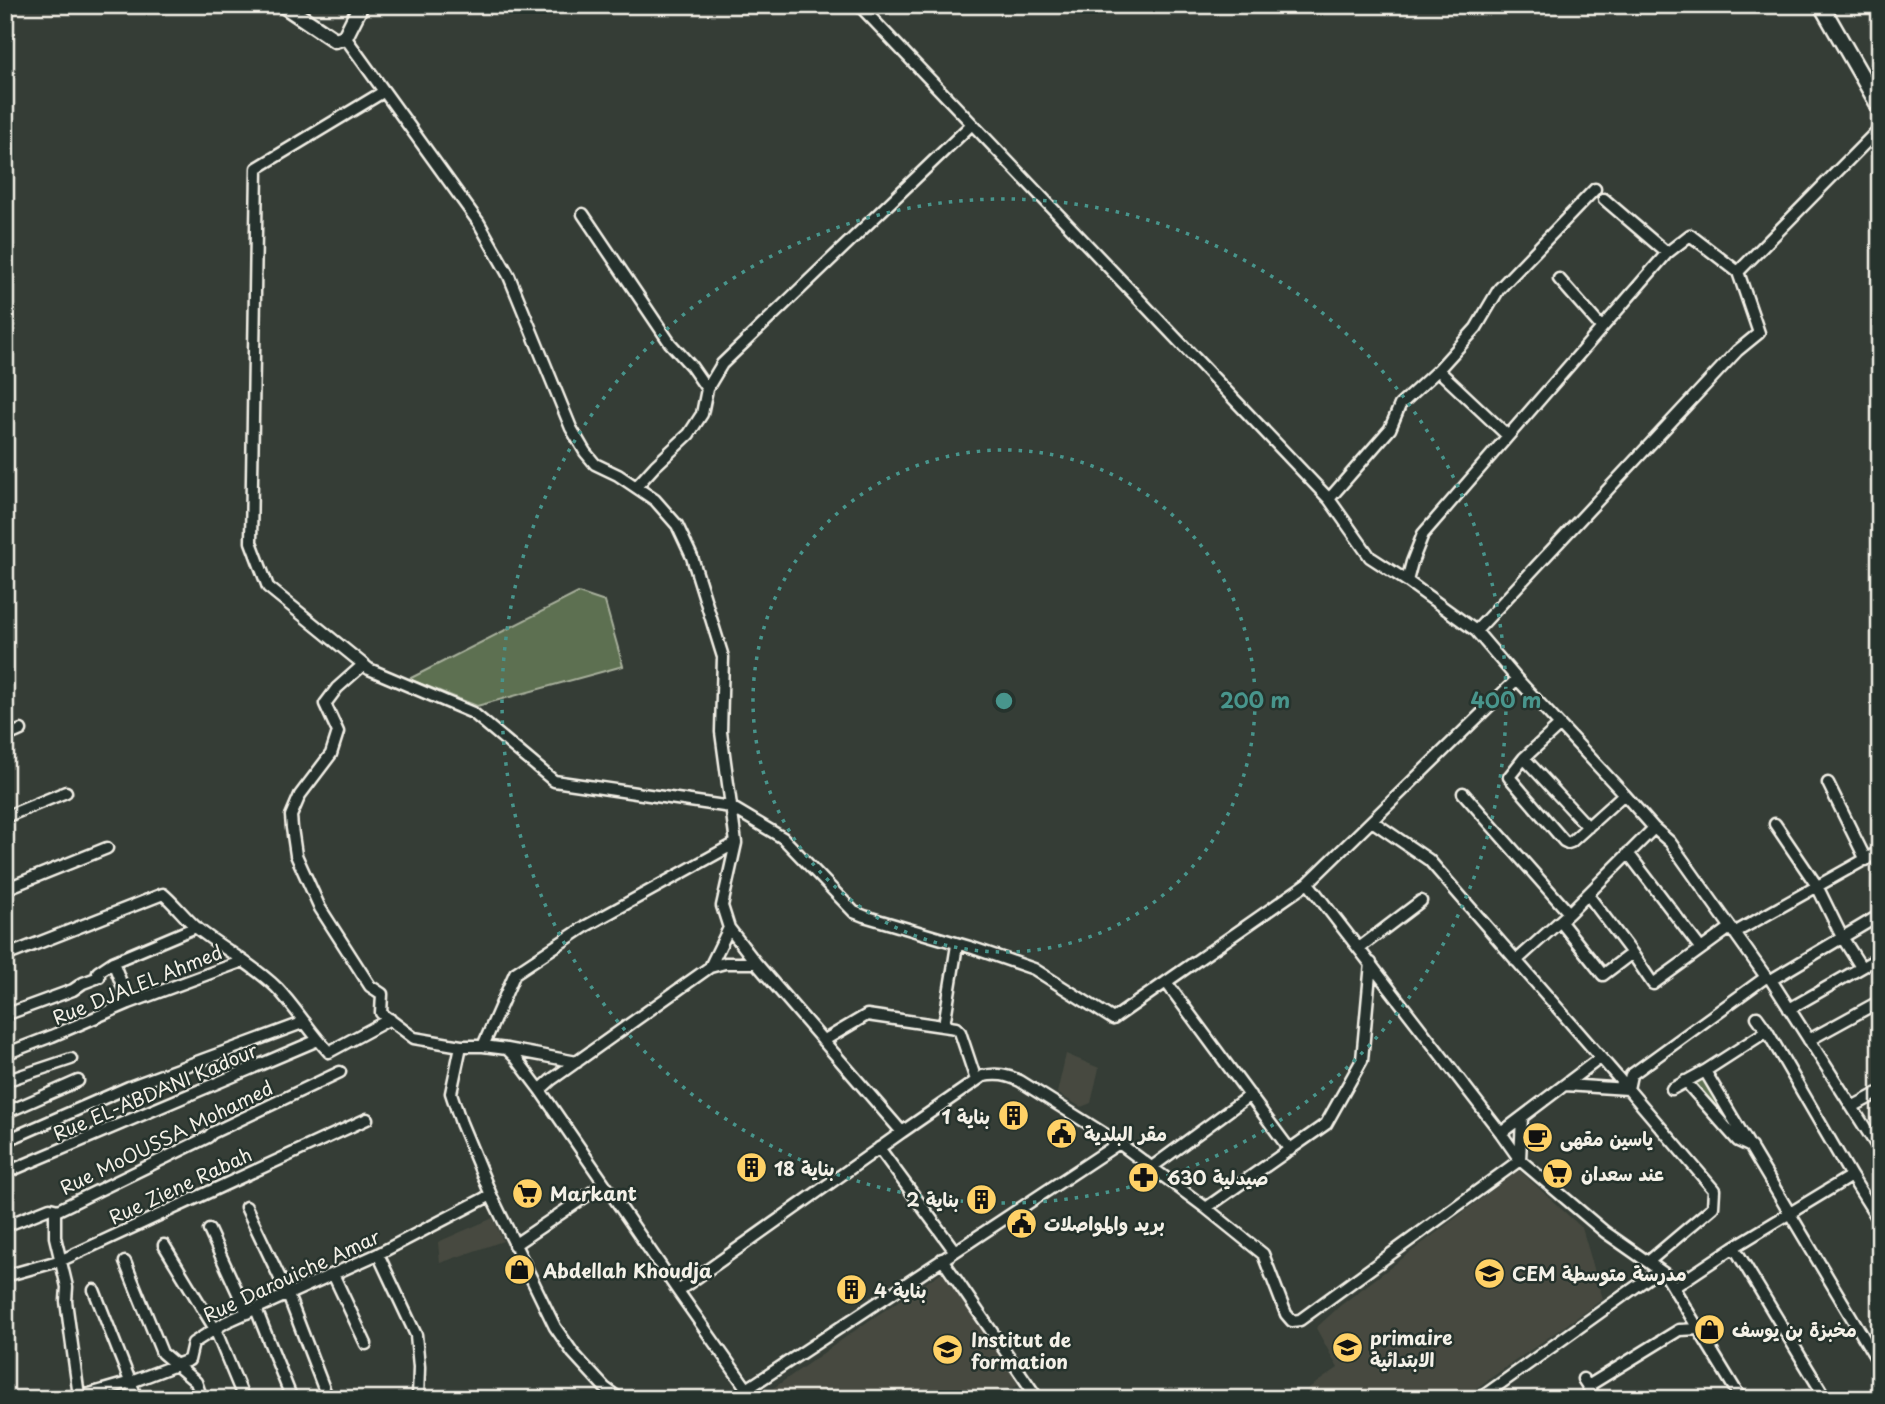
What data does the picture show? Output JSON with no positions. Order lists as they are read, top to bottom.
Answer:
{
  "streets": {
    "street": [
      "Rue DJALEL Ahmed",
      "Rue EL-ABDANI Kadour",
      "Rue MoOUSSA Mohamed",
      "Rue Ziene Rabah",
      "Rue Darouiche Amar"
    ]
  },
  "places": {
    "building": [
      "بناية 1",
      "بناية 18",
      "بناية 2",
      "بناية 4"
    ],
    "public building": ["مقر البلدية", "بريد والمواصلات"],
    "cafe": ["ياسين مقهى"],
    "supermarket": ["عند سعدان", "Markant"],
    "pharmacy": ["صيدلية 630"],
    "shop": ["Abdellah Khoudja", "مخبزة بن یوسف"],
    "school or university": ["CEM مدرسة متوسطة", "primaire الابتدائية", "Institut de formation"]
  },
  "rings": ["200 m", "400 m"]
}
